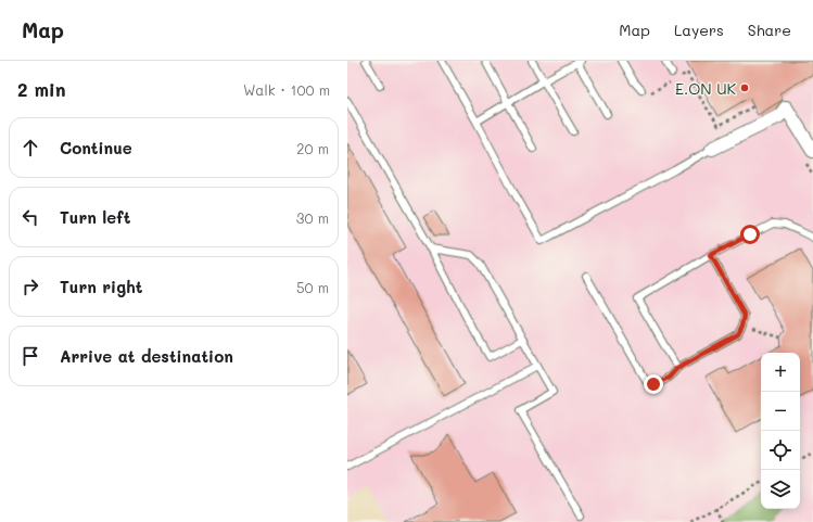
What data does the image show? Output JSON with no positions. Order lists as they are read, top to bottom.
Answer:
{
  "places": ["E.ON UK"],
  "page": {
    "header": "Map",
    "nav": ["Map", "Layers", "Share"],
    "heading": ["2 min", "Walk · 100 m"],
    "list": [
      ["Continue", "20 m"],
      ["Turn left", "30 m"],
      ["Turn right", "50 m"],
      "Arrive at destination"
    ],
    "map_buttons": ["+", "−"]
  }
}
